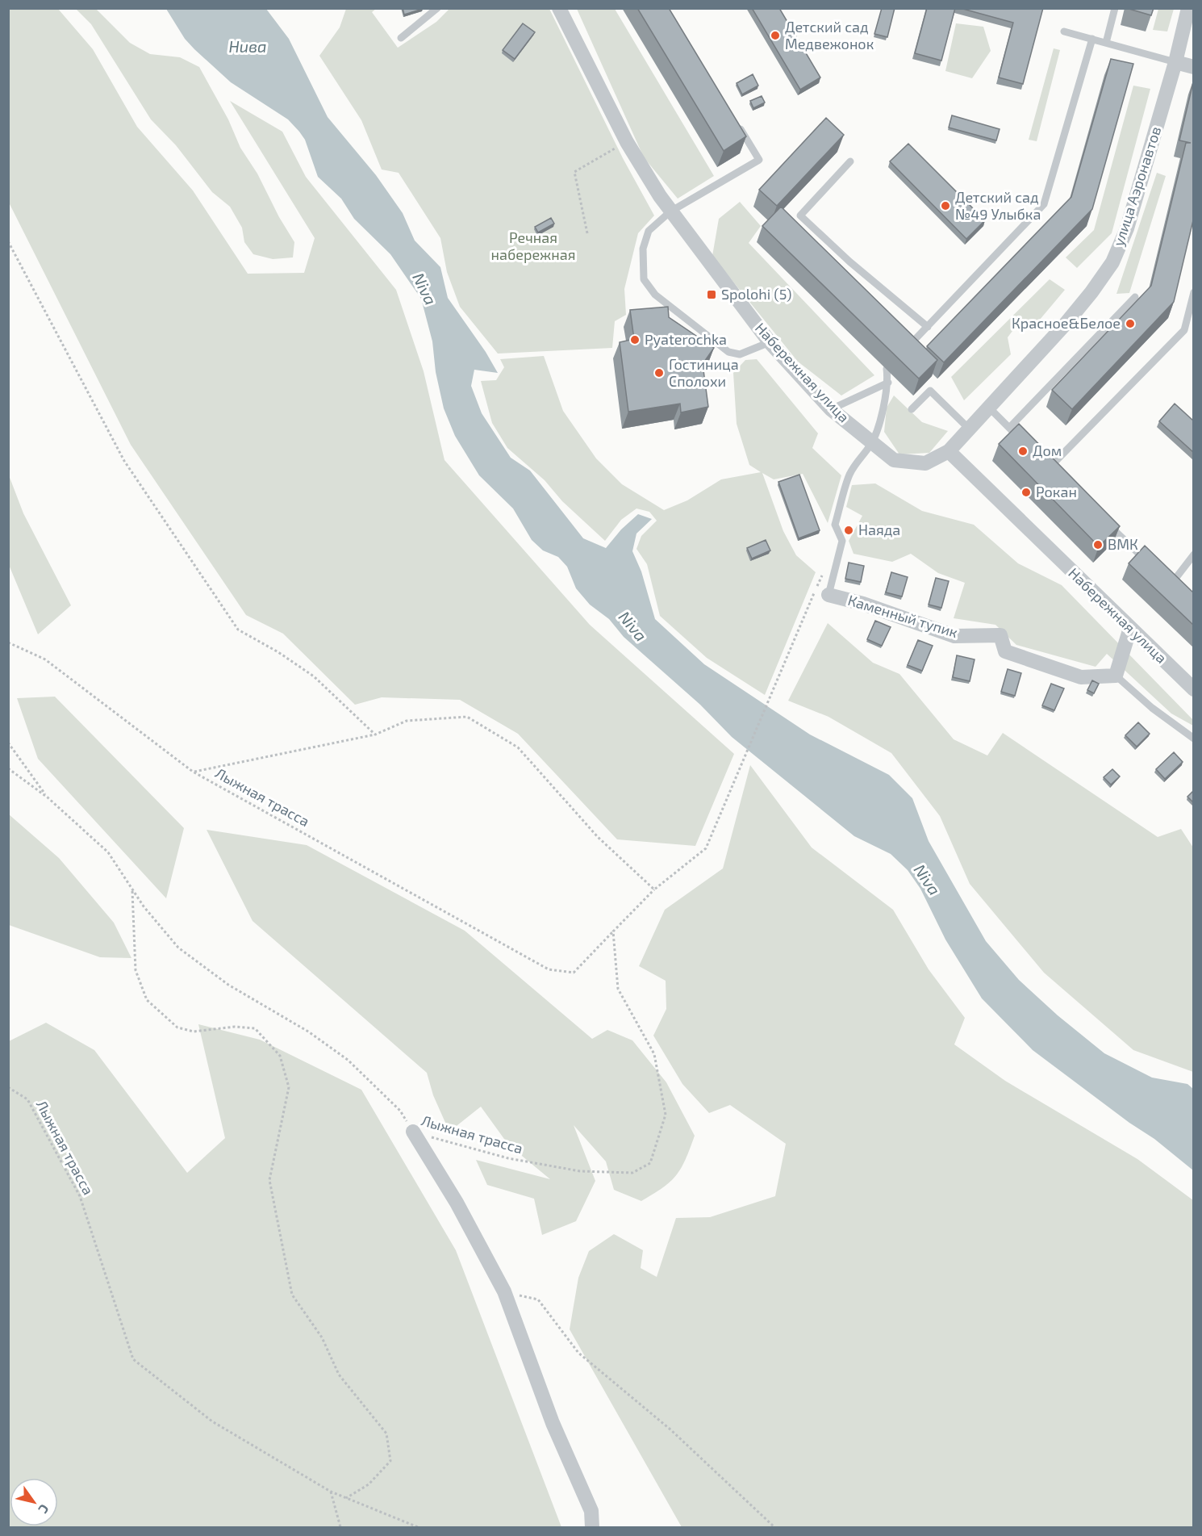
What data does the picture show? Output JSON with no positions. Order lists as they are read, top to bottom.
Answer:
{
  "streets": {
    "street": ["улица Аэронавтов", "Набережная улица", "Каменный тупик"],
    "path": ["Лыжная трасса"]
  },
  "crossings": [
    ["улица Аэронавтов", "Набережная улица"]
  ],
  "water": ["Нива", "Niva"],
  "parks": ["Речная набережная"],
  "places": {
    "other": [
      "Детский сад Медвежонок",
      "Детский сад №49 Улыбка",
      "Красное&Белое",
      "Pyaterochka",
      "Гостиница Сполохи",
      "Дом",
      "Рокан",
      "Наяда",
      "ВМК"
    ],
    "transit": ["Spolohi (5)"]
  },
  "north": "bottom right"
}
